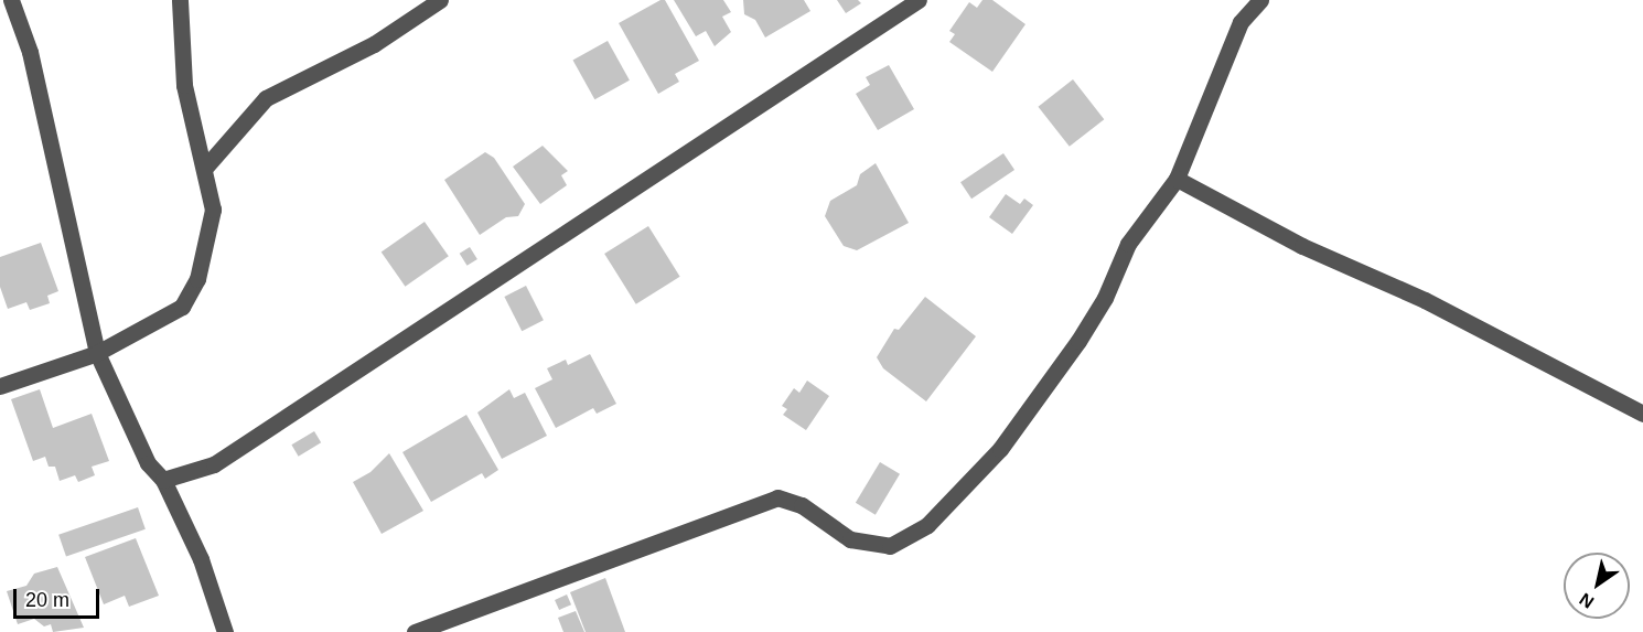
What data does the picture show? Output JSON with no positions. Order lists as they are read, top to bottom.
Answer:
{
  "scale_bar": "20 m",
  "north": "bottom left"
}
